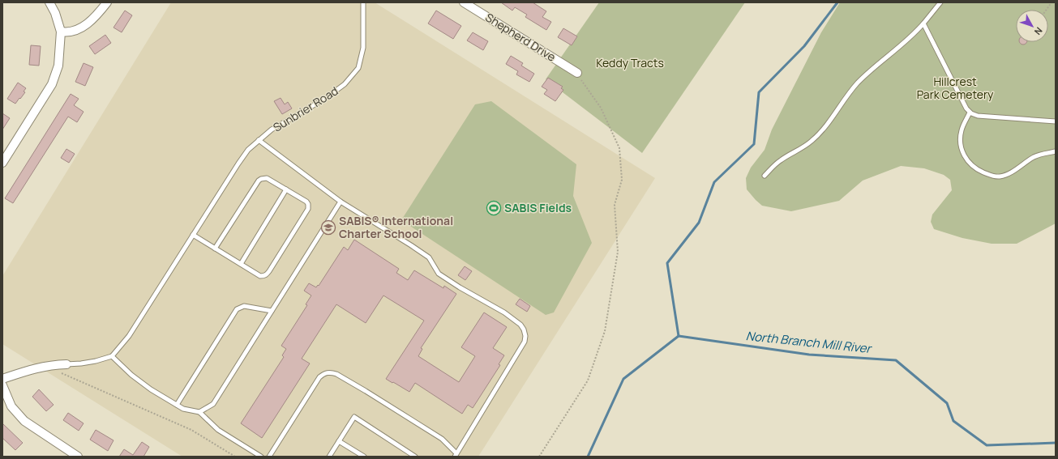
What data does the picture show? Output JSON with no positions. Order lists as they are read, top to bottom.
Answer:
{
  "streets": {
    "street": ["Shepherd Drive"],
    "lane": ["Sunbrier Road"]
  },
  "water": ["North Branch Mill River"],
  "parks": ["Keddy Tracts", "Hillcrest Park Cemetery"],
  "places": {
    "sports": ["SABIS Fields"],
    "school or university": ["SABIS® International Charter School"]
  },
  "north": "bottom right"
}
